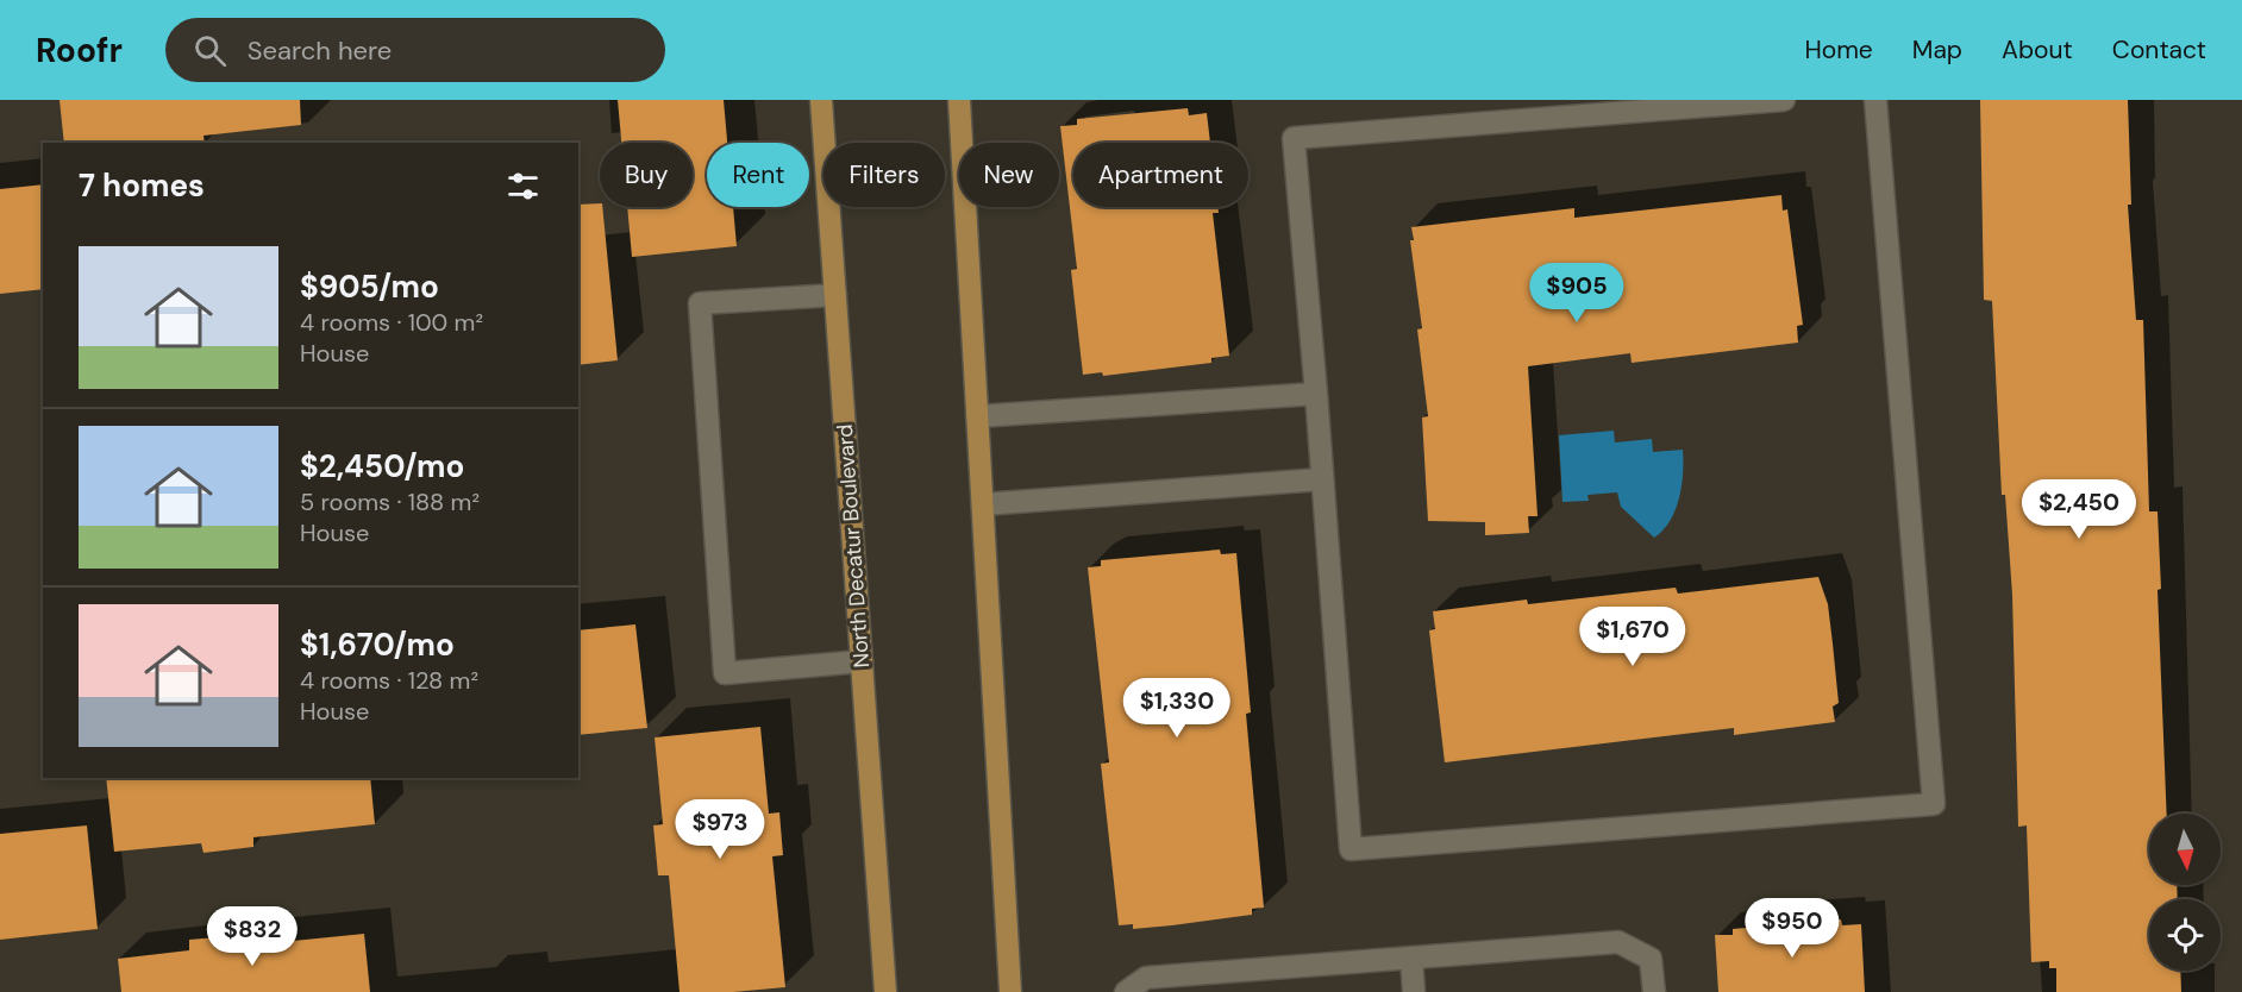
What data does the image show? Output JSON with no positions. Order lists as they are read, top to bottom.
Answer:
{
  "streets": {
    "main road": ["North Decatur Boulevard"]
  },
  "north": "bottom",
  "page": {
    "header": "Roofr",
    "search": "Search here",
    "nav": [
      "Home",
      "Map",
      "About",
      "Contact"
    ],
    "chip": [
      "Buy",
      "Rent",
      "Filters",
      "New",
      "Apartment"
    ],
    "heading": "7 homes",
    "list": [
      {
        "name": "$905/mo",
        "note": "4 rooms · 100 m² · House"
      },
      {
        "name": "$2,450/mo",
        "note": "5 rooms · 188 m² · House"
      },
      {
        "name": "$1,670/mo",
        "note": "4 rooms · 128 m² · House"
      }
    ],
    "price": [
      "$905",
      "$2,450",
      "$1,670",
      "$1,330",
      "$973",
      "$950",
      "$832"
    ]
  }
}
